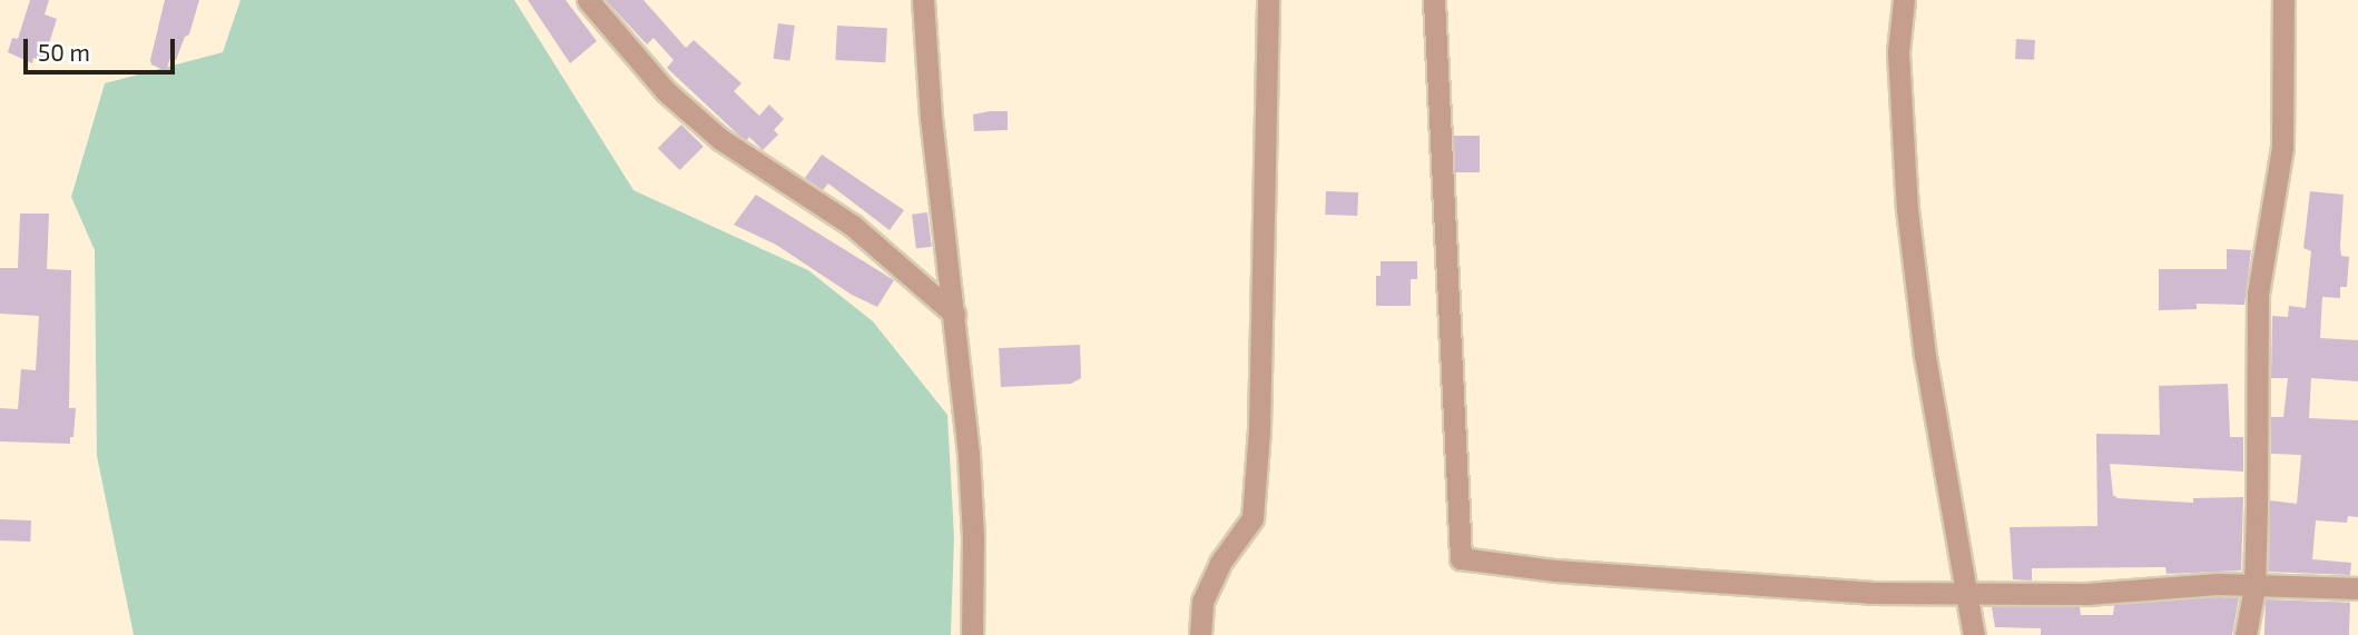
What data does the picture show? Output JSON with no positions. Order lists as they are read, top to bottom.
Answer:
{
  "scale_bar": "50 m"
}
